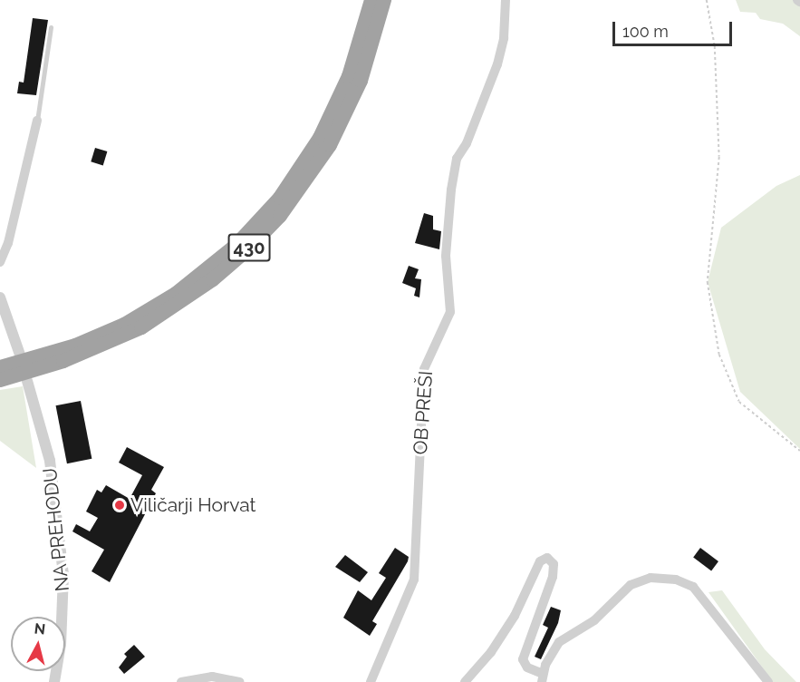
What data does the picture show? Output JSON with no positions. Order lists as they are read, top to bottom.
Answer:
{
  "streets": {
    "highway": ["430"],
    "street": ["OB PREŠI", "NA PREHODU"]
  },
  "places": ["Viličarji Horvat"],
  "scale_bar": "100 m",
  "north": "top"
}
